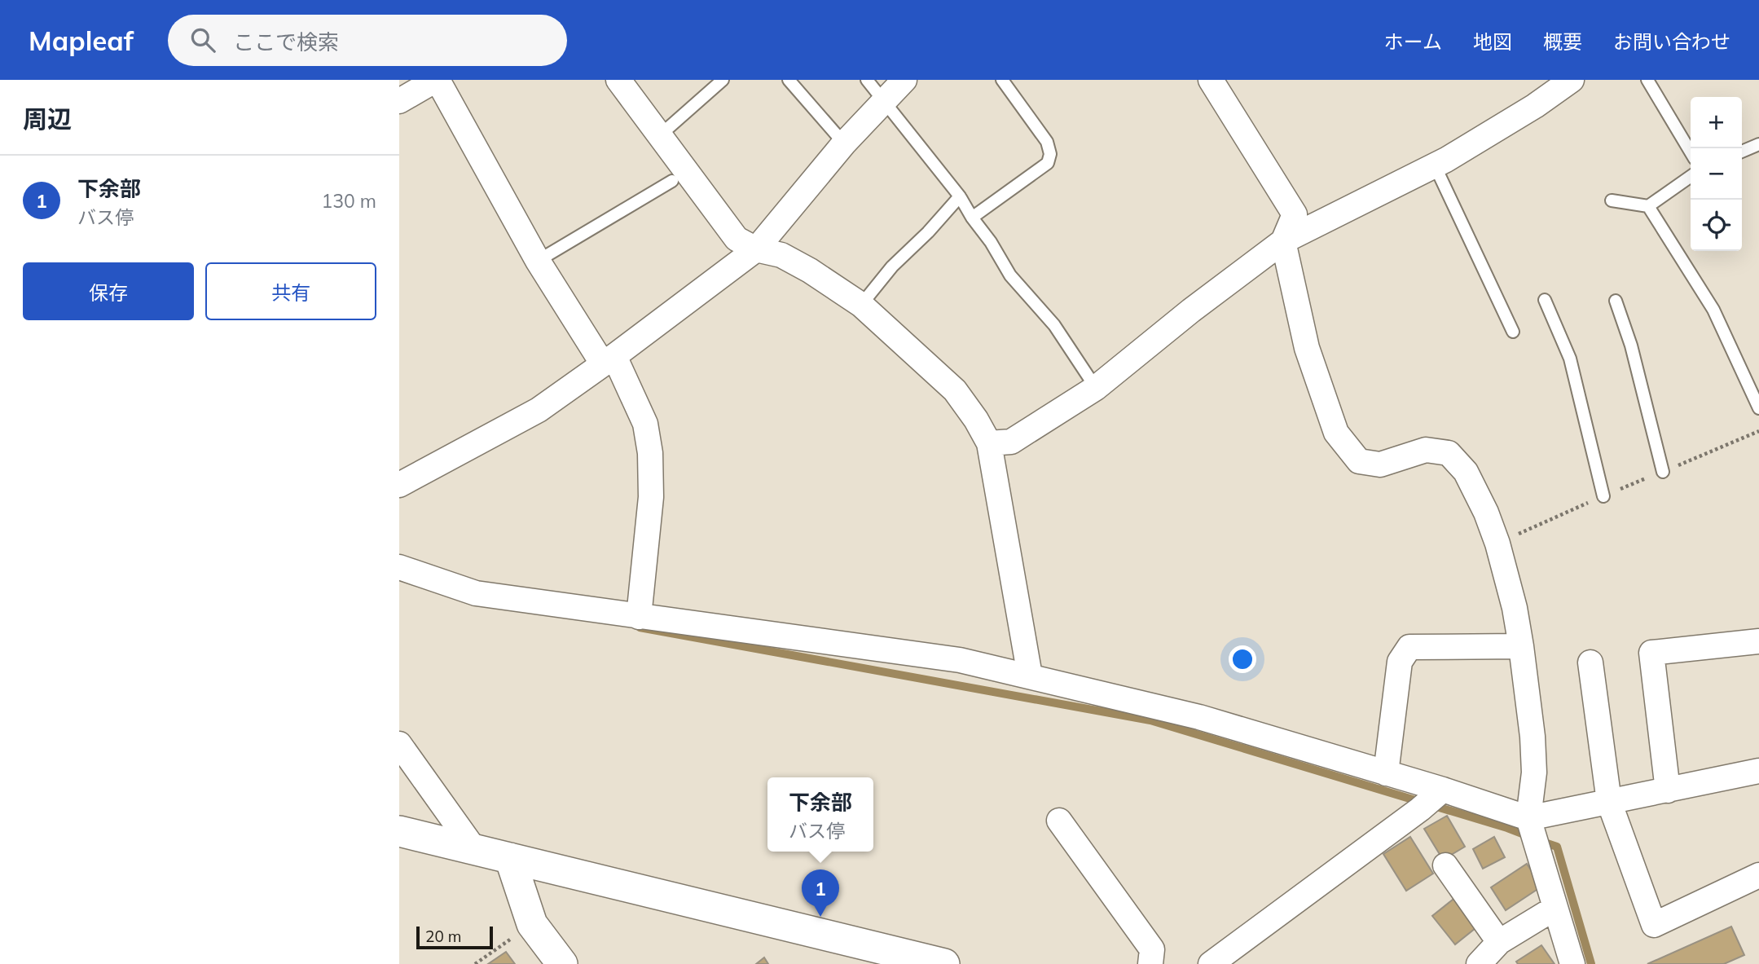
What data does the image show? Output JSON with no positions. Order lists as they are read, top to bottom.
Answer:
{
  "scale_bar": "20 m",
  "page": {
    "header": "Mapleaf",
    "search": "ここで検索",
    "nav": [
      "ホーム",
      "地図",
      "概要",
      "お問い合わせ"
    ],
    "heading": "周辺",
    "map_buttons": ["+", "−"],
    "list": [
      {
        "mark": "1",
        "name": "下余部",
        "note": "バス停",
        "value": "130 m"
      }
    ],
    "buttons": ["保存", "共有"],
    "popup": ["下余部", "バス停"],
    "pins": "1",
    "scale": "20 m"
  }
}
